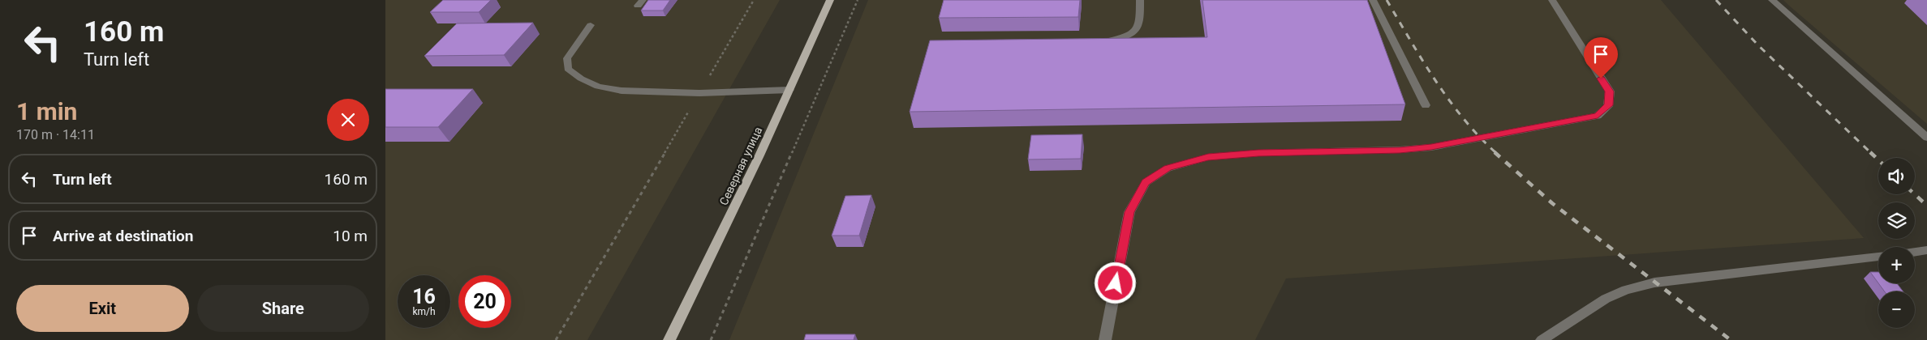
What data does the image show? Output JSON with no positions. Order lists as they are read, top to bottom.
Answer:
{
  "streets": {
    "main road": ["Северная улица"]
  },
  "page": {
    "turn": ["160 m", "Turn left"],
    "heading": ["1 min", "170 m · 14:11"],
    "list": [
      {
        "name": "Turn left",
        "value": "160 m"
      },
      {
        "name": "Arrive at destination",
        "value": "10 m"
      }
    ],
    "map_buttons": ["+", "−"],
    "speed": "16 km/h",
    "limit": "20",
    "buttons": ["Exit", "Share"]
  }
}
